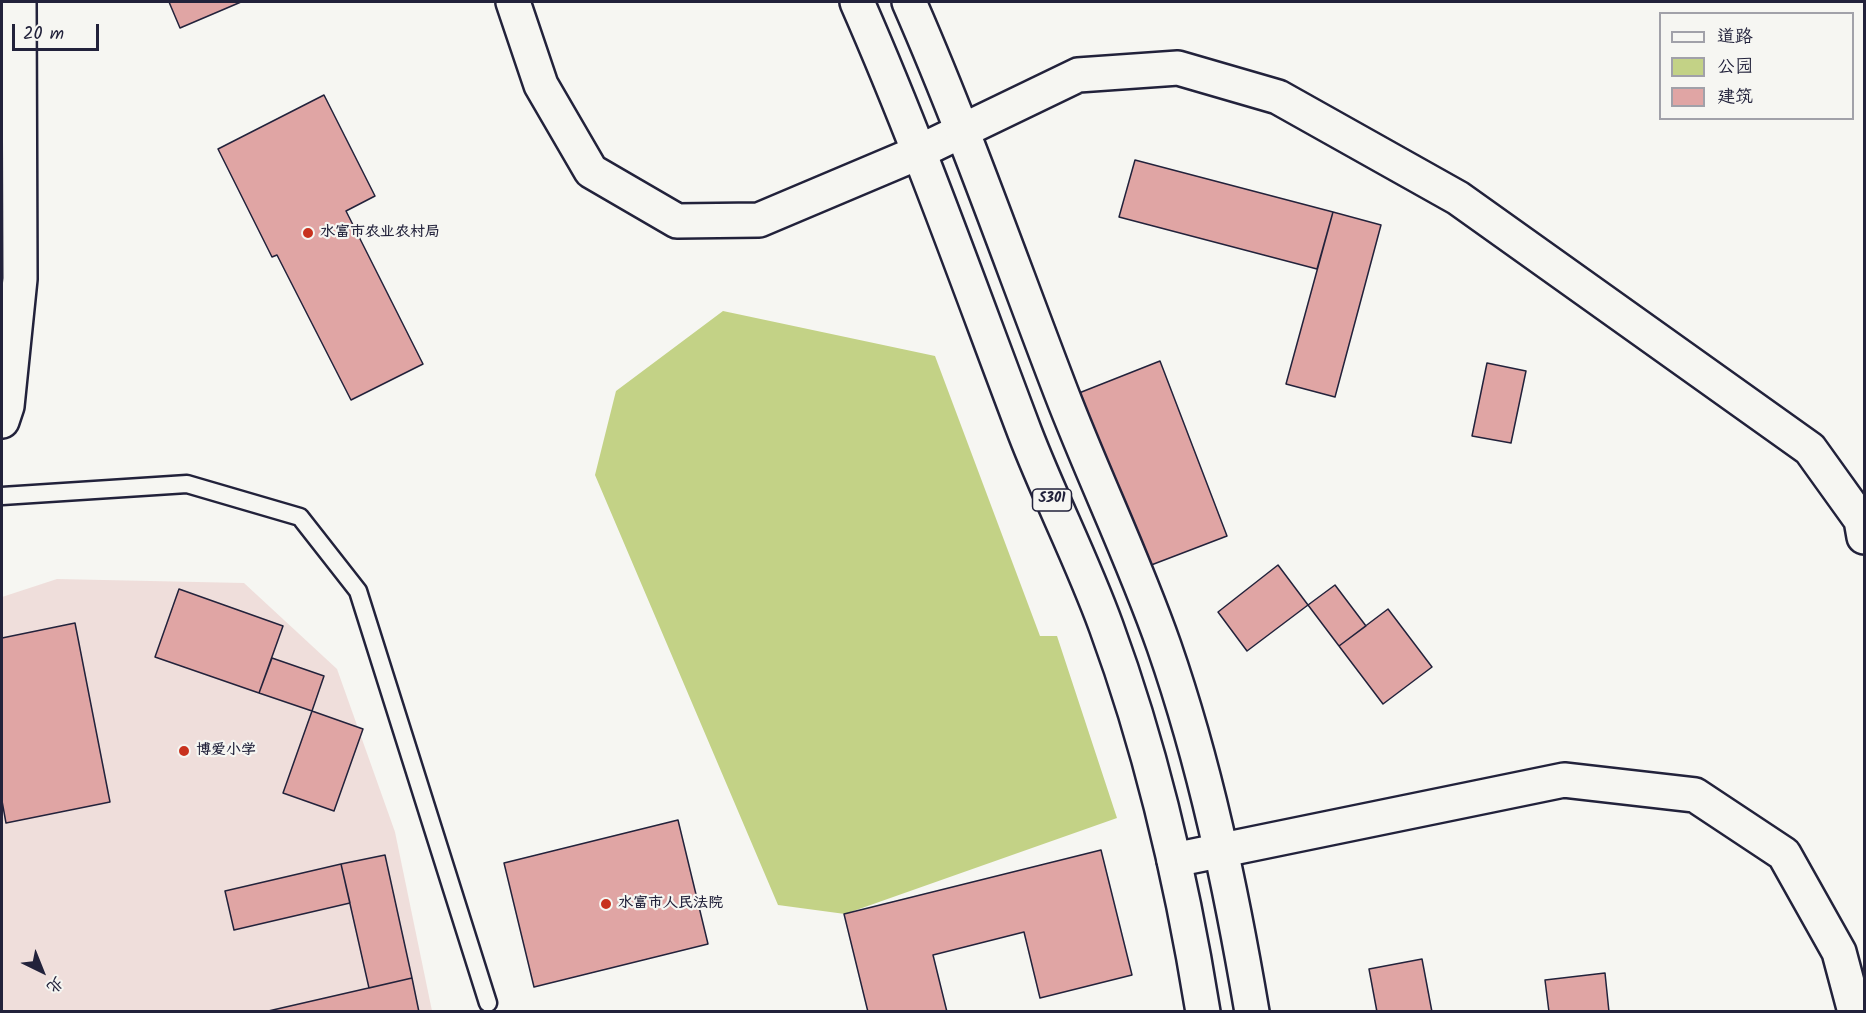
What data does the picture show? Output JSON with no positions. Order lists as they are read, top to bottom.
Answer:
{
  "streets": {
    "street": ["S301"]
  },
  "places": ["水富市农业农村局", "博爱小学", "水富市人民法院"],
  "legend": ["道路", "公园", "建筑"],
  "scale_bar": "20 m",
  "north": "bottom right"
}
